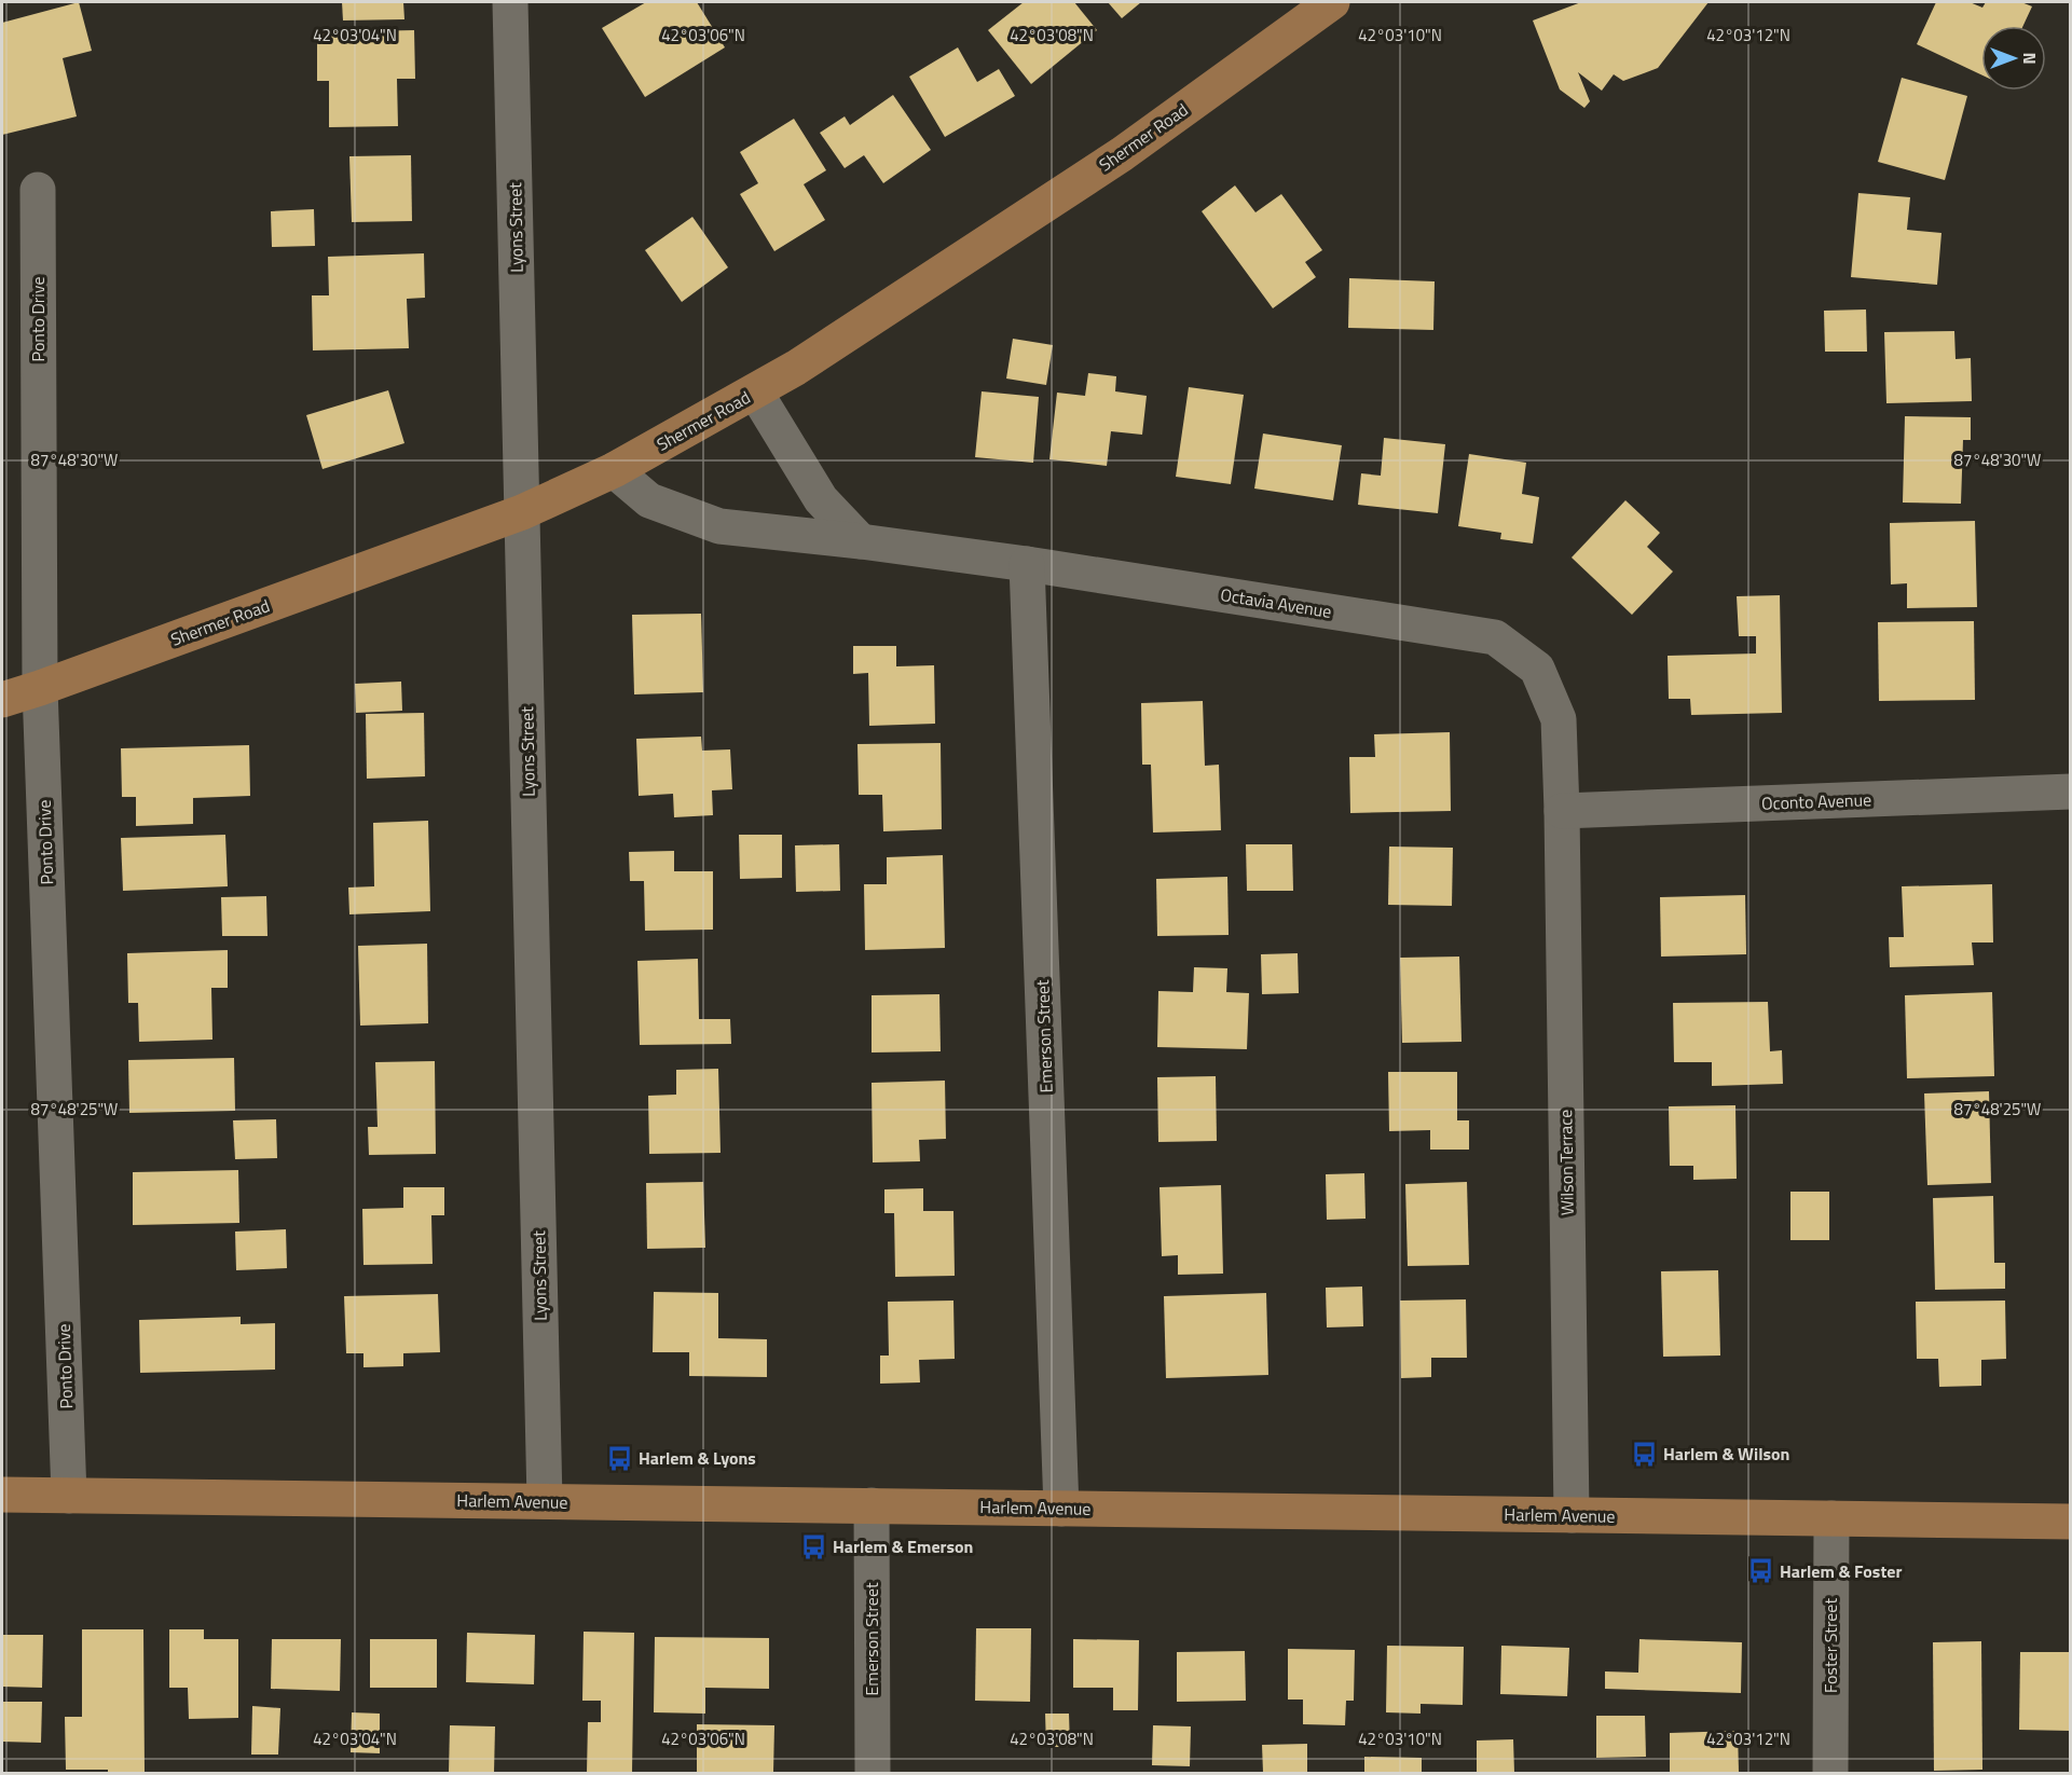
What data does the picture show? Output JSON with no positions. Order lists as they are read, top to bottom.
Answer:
{
  "streets": {
    "main road": ["Shermer Road", "Harlem Avenue"],
    "street": [
      "Lyons Street",
      "Ponto Drive",
      "Octavia Avenue",
      "Oconto Avenue",
      "Emerson Street",
      "Wilson Terrace",
      "Foster Street"
    ]
  },
  "crossings": [
    ["Shermer Road", "Lyons Street"],
    ["Shermer Road", "Ponto Drive"],
    ["Shermer Road", "Octavia Avenue"],
    ["Lyons Street", "Harlem Avenue"],
    ["Ponto Drive", "Harlem Avenue"],
    ["Octavia Avenue", "Oconto Avenue"],
    ["Octavia Avenue", "Emerson Street"],
    ["Octavia Avenue", "Wilson Terrace"],
    ["Oconto Avenue", "Wilson Terrace"],
    ["Emerson Street", "Harlem Avenue"],
    ["Wilson Terrace", "Harlem Avenue"],
    ["Harlem Avenue", "Foster Street"]
  ],
  "places": {
    "bus stop": [
      "Harlem & Wilson",
      "Harlem & Lyons",
      "Harlem & Emerson",
      "Harlem & Foster"
    ]
  },
  "north": "right",
  "coordinates": [
    "42°03'04\"N",
    "42°03'06\"N",
    "42°03'08\"N",
    "42°03'10\"N",
    "42°03'12\"N",
    "87°48'30\"W",
    "87°48'25\"W"
  ]
}
